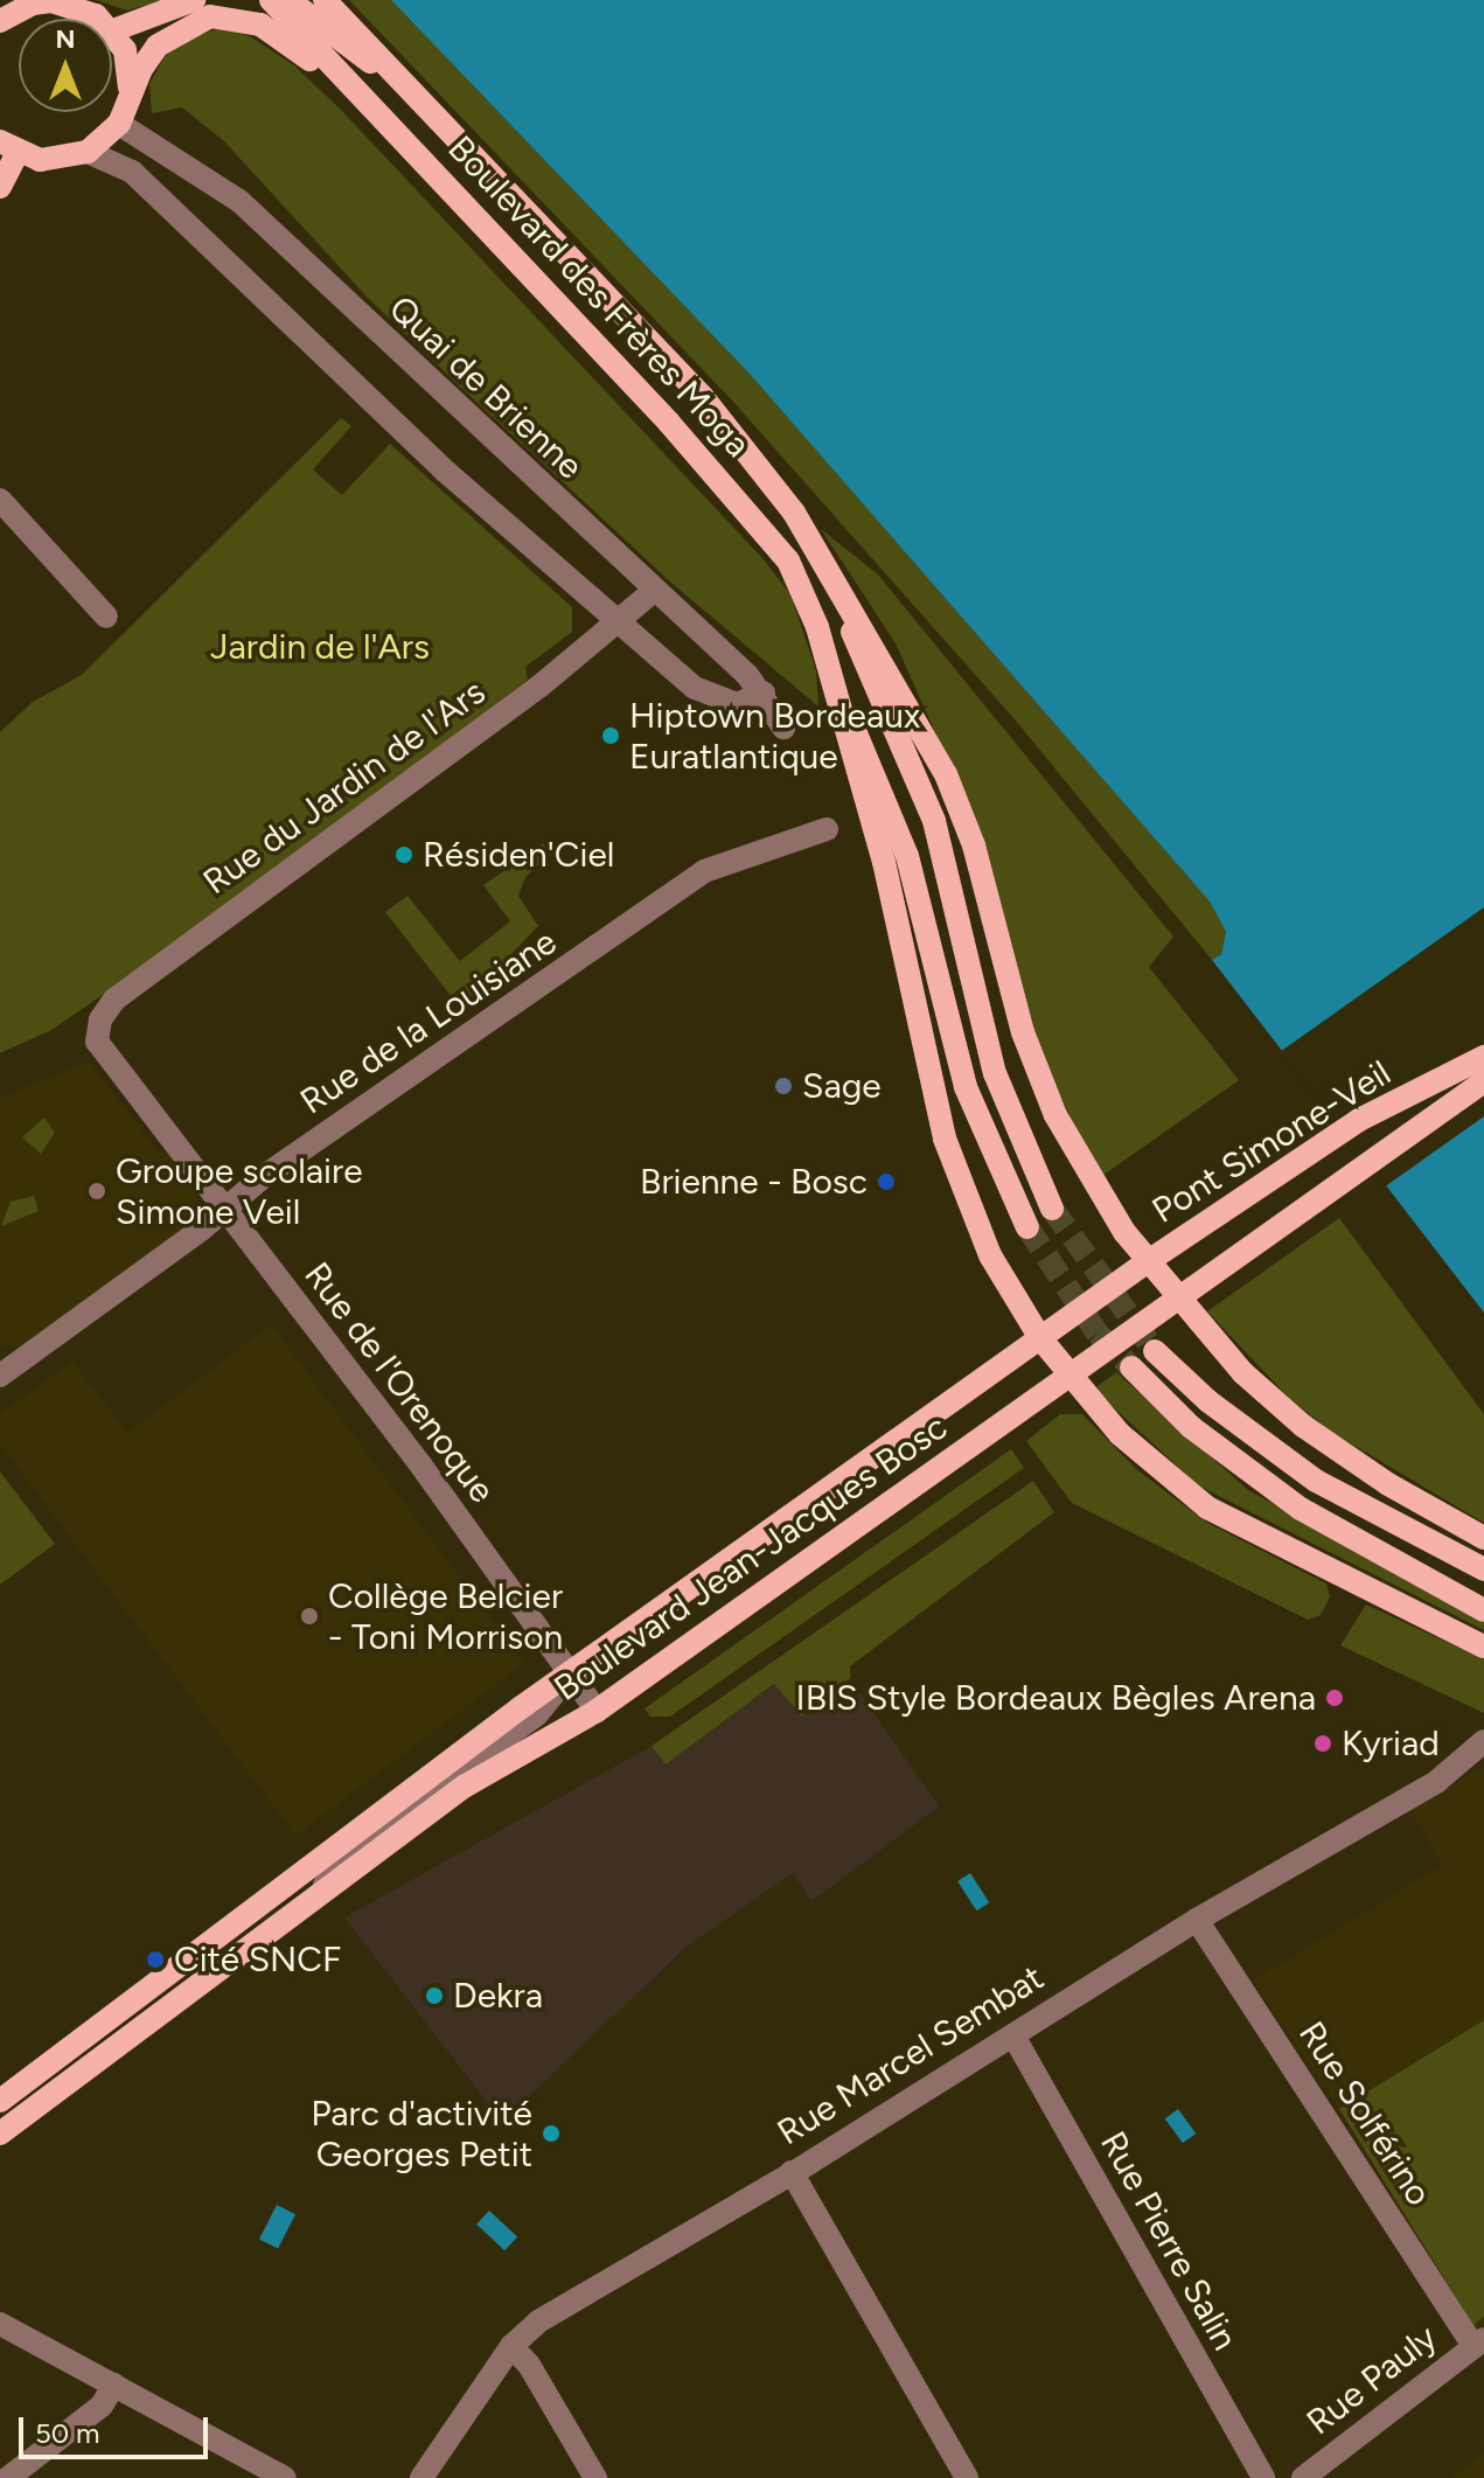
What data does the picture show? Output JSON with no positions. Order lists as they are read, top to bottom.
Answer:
{
  "streets": {
    "main road": ["Boulevard des Frères Moga", "Pont Simone-Veil", "Boulevard Jean-Jacques Bosc"],
    "street": [
      "Quai de Brienne",
      "Rue du Jardin de l'Ars",
      "Rue de la Louisiane",
      "Rue de l'Orenoque",
      "Rue Marcel Sembat",
      "Rue Solférino",
      "Rue Pierre Salin",
      "Rue Pauly"
    ]
  },
  "crossings": [
    ["Quai de Brienne", "Rue du Jardin de l'Ars"],
    ["Rue du Jardin de l'Ars", "Rue de l'Orenoque"],
    ["Rue de la Louisiane", "Rue de l'Orenoque"],
    ["Pont Simone-Veil", "Boulevard Jean-Jacques Bosc"],
    ["Rue de l'Orenoque", "Boulevard Jean-Jacques Bosc"],
    ["Rue Marcel Sembat", "Rue Solférino"],
    ["Rue Marcel Sembat", "Rue Pierre Salin"],
    ["Rue Solférino", "Rue Pauly"]
  ],
  "parks": ["Jardin de l'Ars"],
  "places": [
    "Hiptown Bordeaux Euratlantique",
    "Résiden'Ciel",
    "Sage",
    "Brienne - Bosc",
    "Groupe scolaire Simone Veil",
    "Collège Belcier - Toni Morrison",
    "IBIS Style Bordeaux Bègles Arena",
    "Kyriad",
    "Cité SNCF",
    "Dekra",
    "Parc d'activité Georges Petit"
  ],
  "scale_bar": "50 m",
  "north": "top"
}
